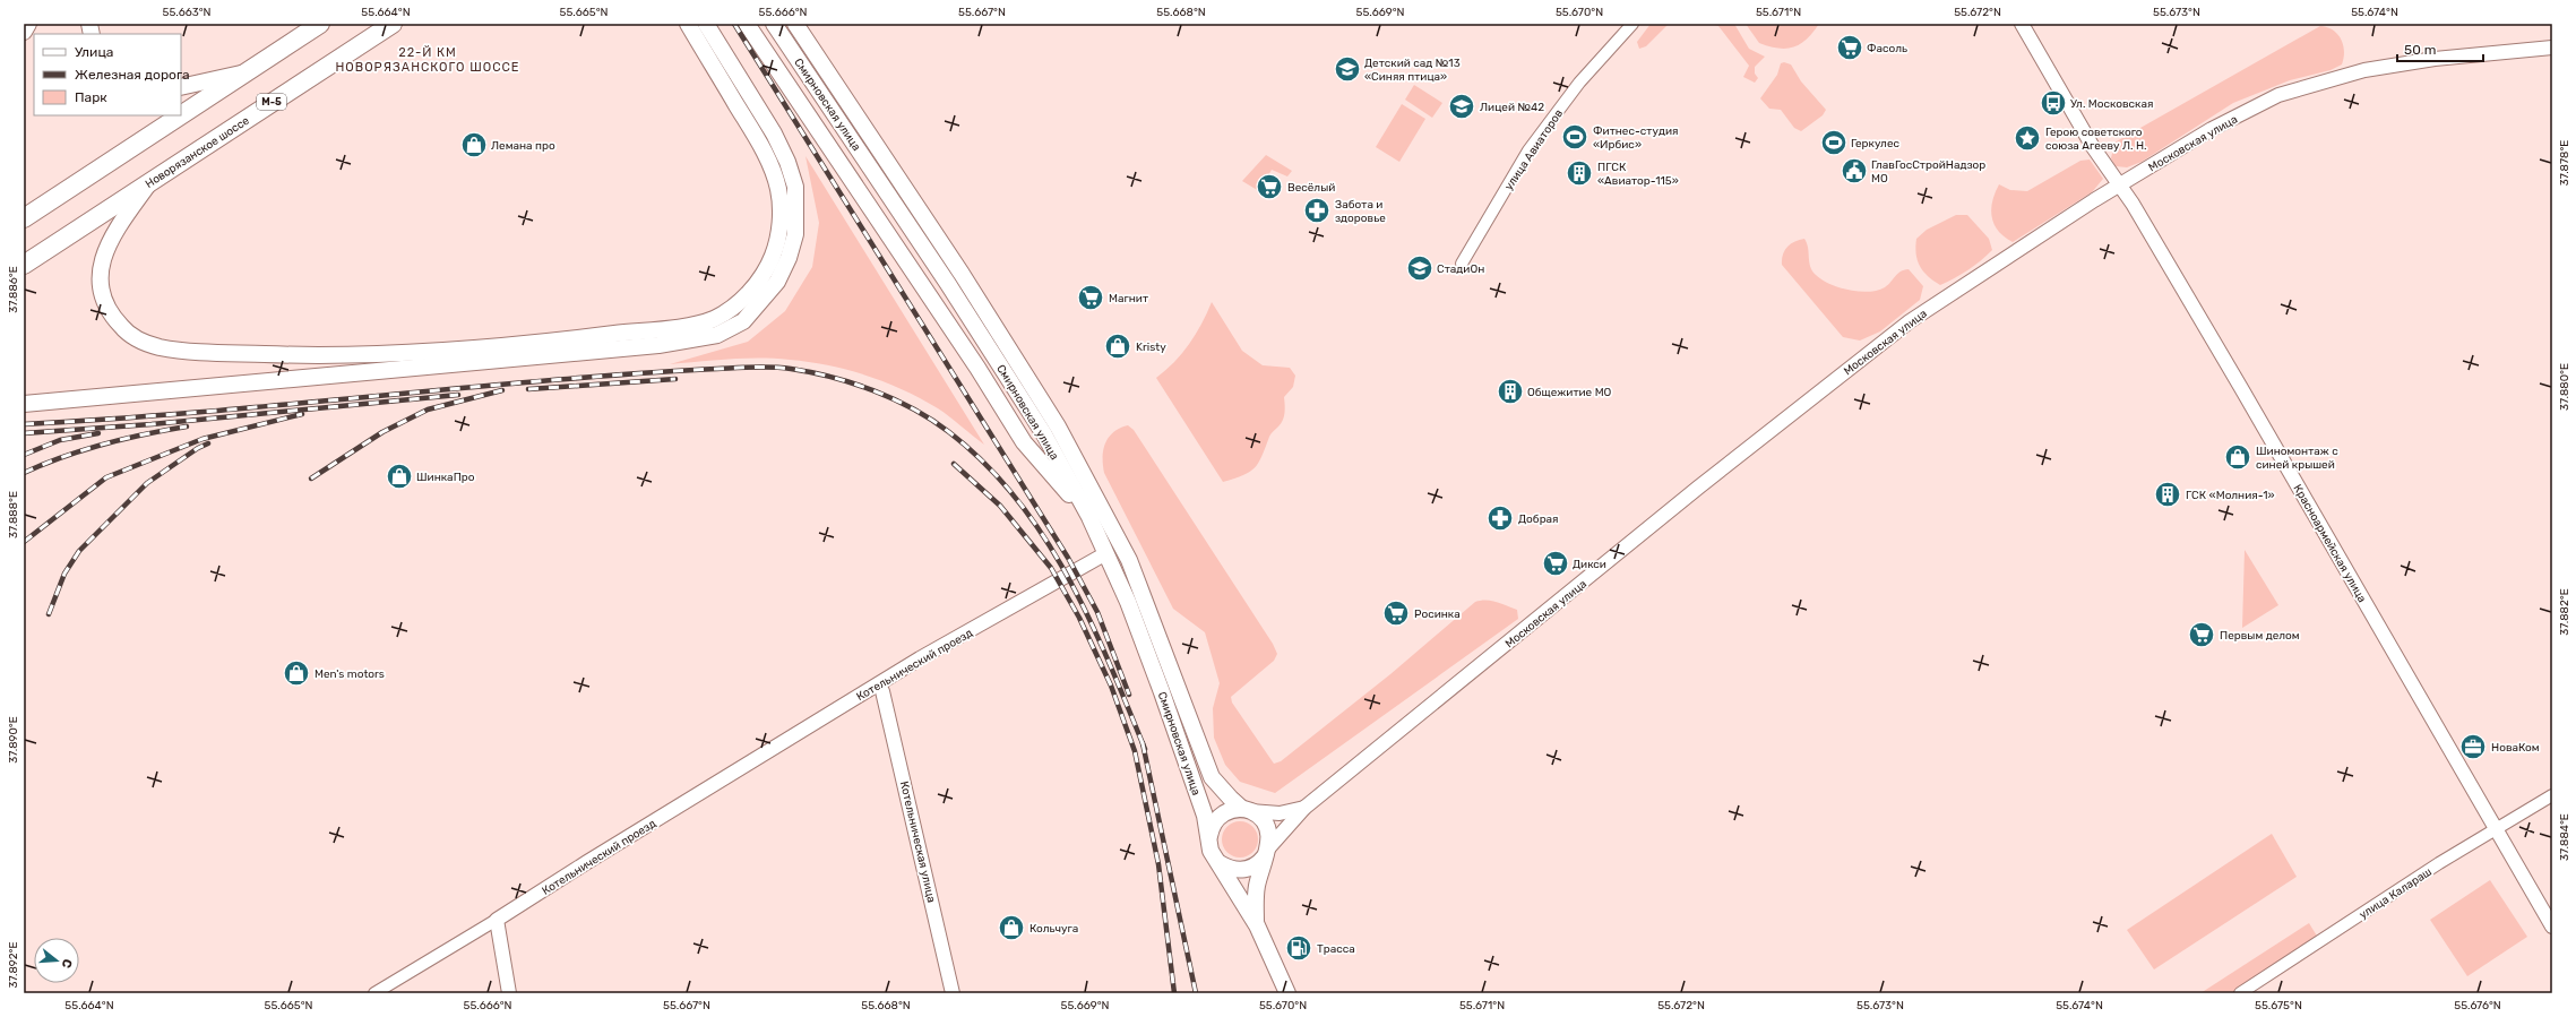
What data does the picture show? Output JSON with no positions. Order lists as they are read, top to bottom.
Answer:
{
  "streets": {
    "highway": ["М-5", "Новорязанское шоссе"],
    "main road": ["Смирновская улица"],
    "street": [
      "Московская улица",
      "улица Авиаторов",
      "Красноармейская улица",
      "Котельнический проезд",
      "Котельническая улица",
      "улица Калараш"
    ]
  },
  "crossings": [
    ["М-5", "Новорязанское шоссе"],
    ["Смирновская улица", "Московская улица"],
    ["Смирновская улица", "Котельнический проезд"],
    ["Московская улица", "Красноармейская улица"],
    ["Красноармейская улица", "улица Калараш"],
    ["Котельнический проезд", "Котельническая улица"]
  ],
  "districts": ["22-Й КМ НОВОРЯЗАНСКОГО ШОССЕ"],
  "places": {
    "supermarket": [
      "Фасоль",
      "Весёлый",
      "Магнит",
      "Дикси",
      "Росинка",
      "Первым делом"
    ],
    "school or university": ["Детский сад №13 «Синяя птица»", "Лицей №42", "СтадиОн"],
    "bus stop": ["Ул. Московская"],
    "sports": ["Фитнес-студия «Ирбис»", "Геркулес"],
    "place": ["Герою советского союза Агееву Л. Н."],
    "shop": [
      "Лемана про",
      "Kristy",
      "Шиномонтаж с синей крышей",
      "ШинкаПро",
      "Men's motors",
      "Кольчуга"
    ],
    "public building": ["ГлавГосСтройНадзор МО"],
    "building": ["ПГСК «Авиатор-115»", "Общежитие МО", "ГСК «Молния-1»"],
    "pharmacy": ["Забота и здоровье", "Добрая"],
    "office": ["НоваКом"],
    "fuel station": ["Трасса"]
  },
  "legend": ["Улица", "Железная дорога", "Парк"],
  "scale_bar": "50 m",
  "north": "right",
  "coordinates": [
    "55.663°N",
    "55.664°N",
    "55.665°N",
    "55.666°N",
    "55.667°N",
    "55.668°N",
    "55.669°N",
    "55.670°N",
    "55.671°N",
    "55.672°N",
    "55.673°N",
    "55.674°N",
    "37.878°E",
    "37.886°E",
    "37.880°E",
    "37.888°E",
    "37.882°E",
    "37.890°E",
    "37.884°E",
    "37.892°E",
    "55.675°N",
    "55.676°N"
  ]
}
